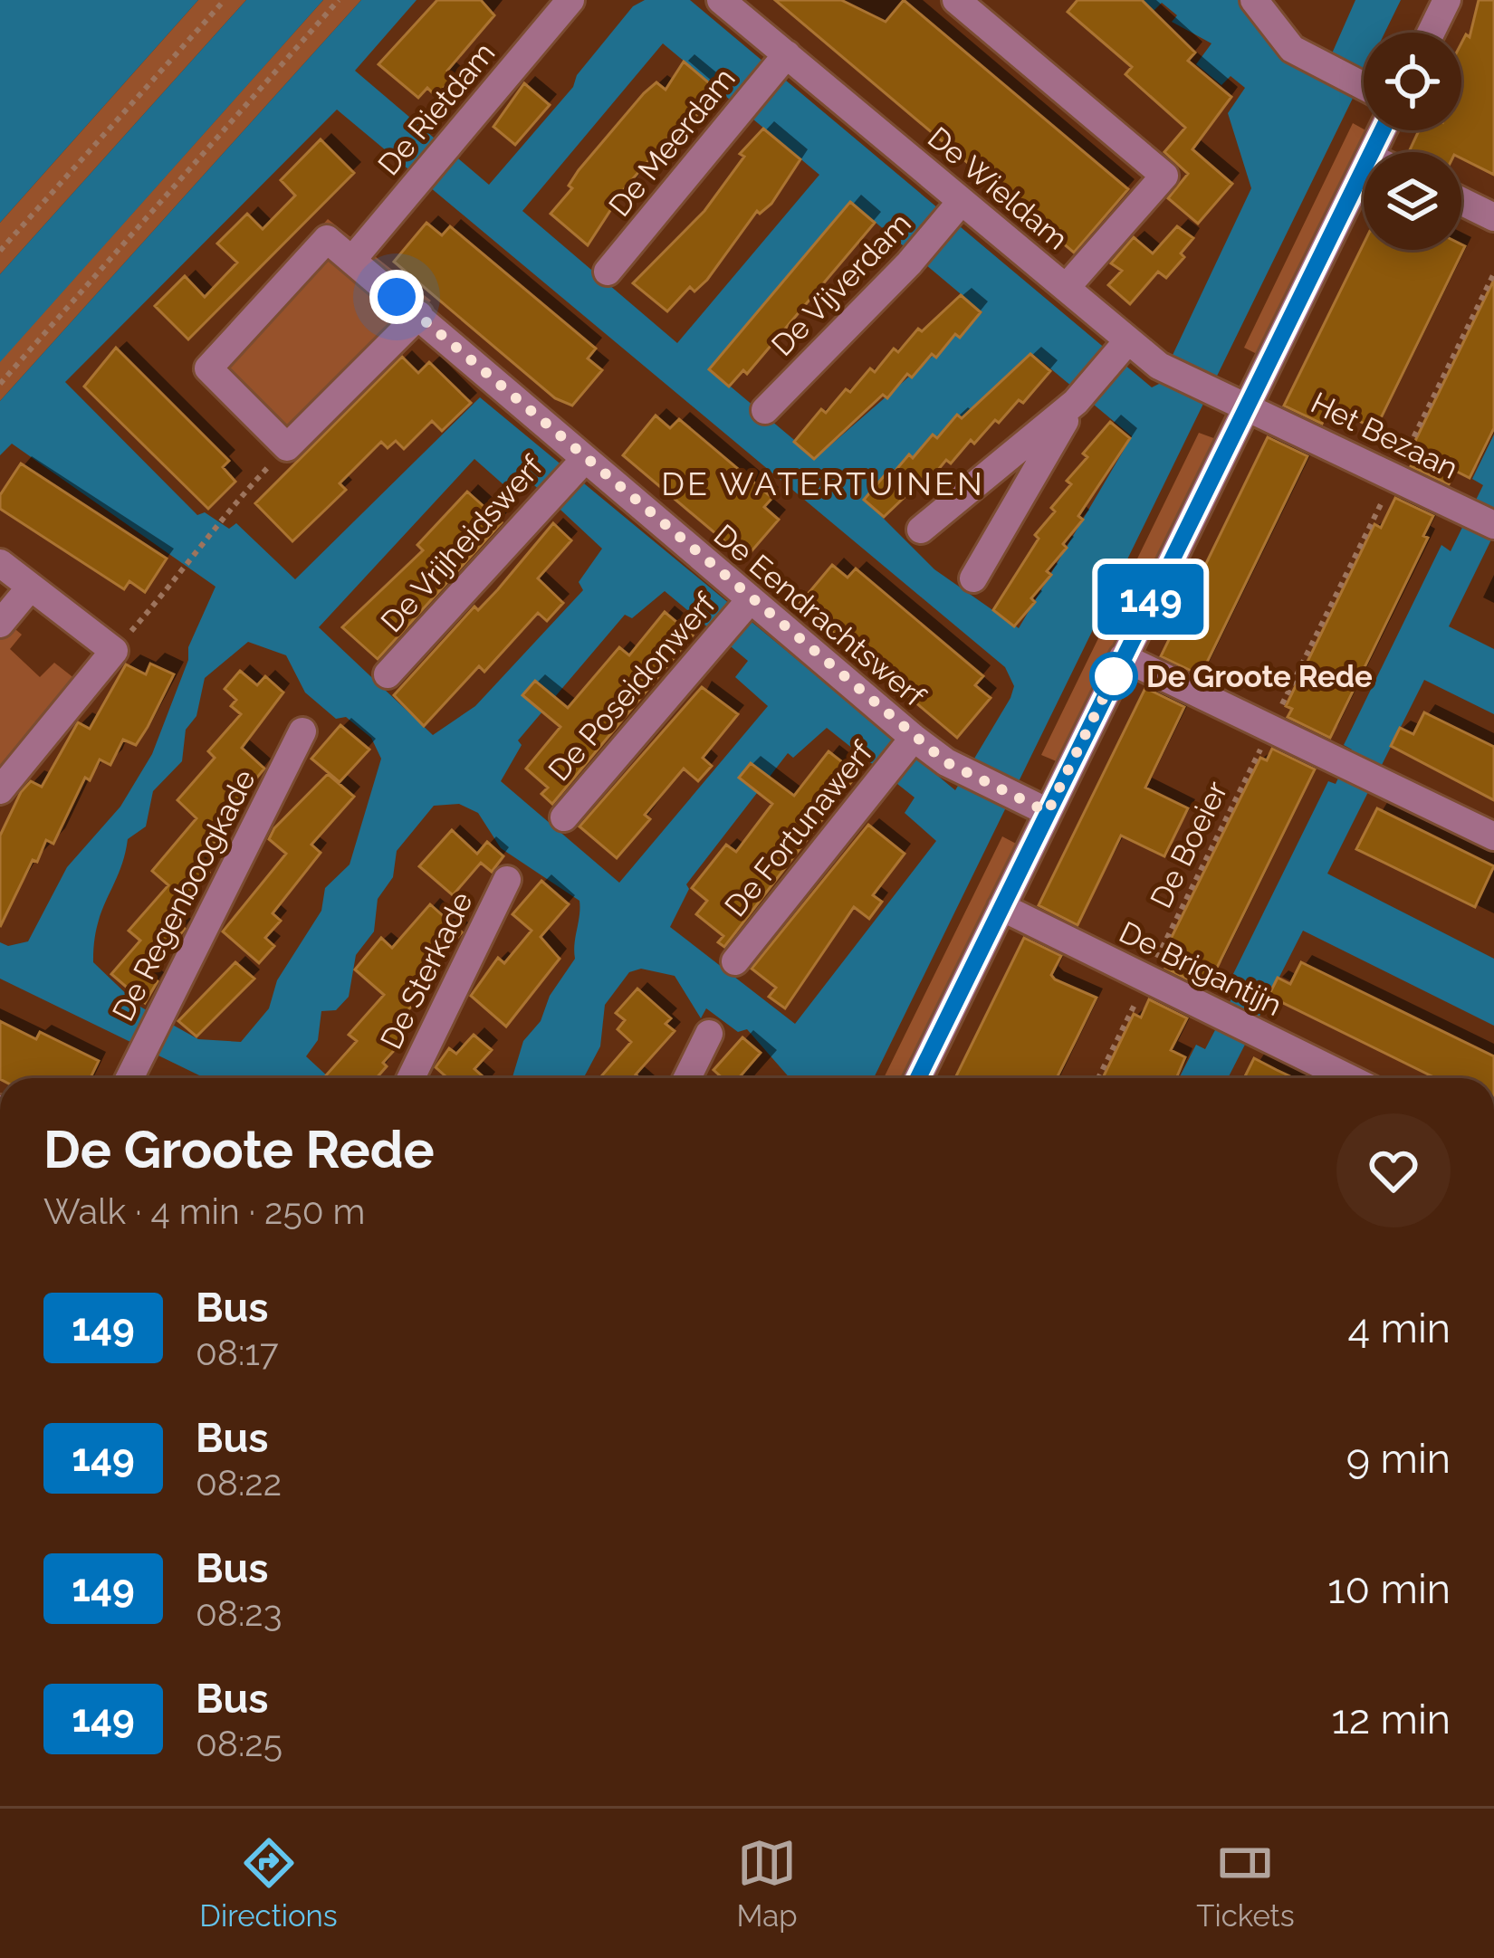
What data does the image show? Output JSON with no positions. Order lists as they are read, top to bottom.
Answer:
{
  "streets": {
    "street": [
      "De Rietdam",
      "De Meerdam",
      "De Wieldam",
      "De Vijverdam",
      "Het Bezaan",
      "De Vrijheidswerf",
      "De Eendrachtswerf",
      "De Poseidonwerf",
      "De Fortunawerf",
      "De Regenboogkade",
      "De Brigantijn",
      "De Sterkade"
    ],
    "path": ["De Boeier"]
  },
  "crossings": [
    ["De Rietdam", "De Eendrachtswerf"],
    ["De Meerdam", "De Wieldam"],
    ["De Wieldam", "De Vijverdam"],
    ["De Wieldam", "Het Bezaan"],
    ["Het Bezaan", "De Boeier"],
    ["De Vrijheidswerf", "De Eendrachtswerf"],
    ["De Eendrachtswerf", "De Poseidonwerf"],
    ["De Eendrachtswerf", "De Fortunawerf"],
    ["De Boeier", "De Brigantijn"]
  ],
  "districts": ["DE WATERTUINEN"],
  "places": ["De Groote Rede"],
  "lines": ["bus line 149"],
  "page": {
    "on_map": "149",
    "heading": ["De Groote Rede", "Walk · 4 min · 250 m"],
    "list": [
      {
        "mark": "149",
        "name": "Bus",
        "note": "08:17",
        "value": "4 min"
      },
      {
        "mark": "149",
        "name": "Bus",
        "note": "08:22",
        "value": "9 min"
      },
      {
        "mark": "149",
        "name": "Bus",
        "note": "08:23",
        "value": "10 min"
      },
      {
        "mark": "149",
        "name": "Bus",
        "note": "08:25",
        "value": "12 min"
      }
    ],
    "tabs": ["Directions", "Map", "Tickets"]
  }
}
